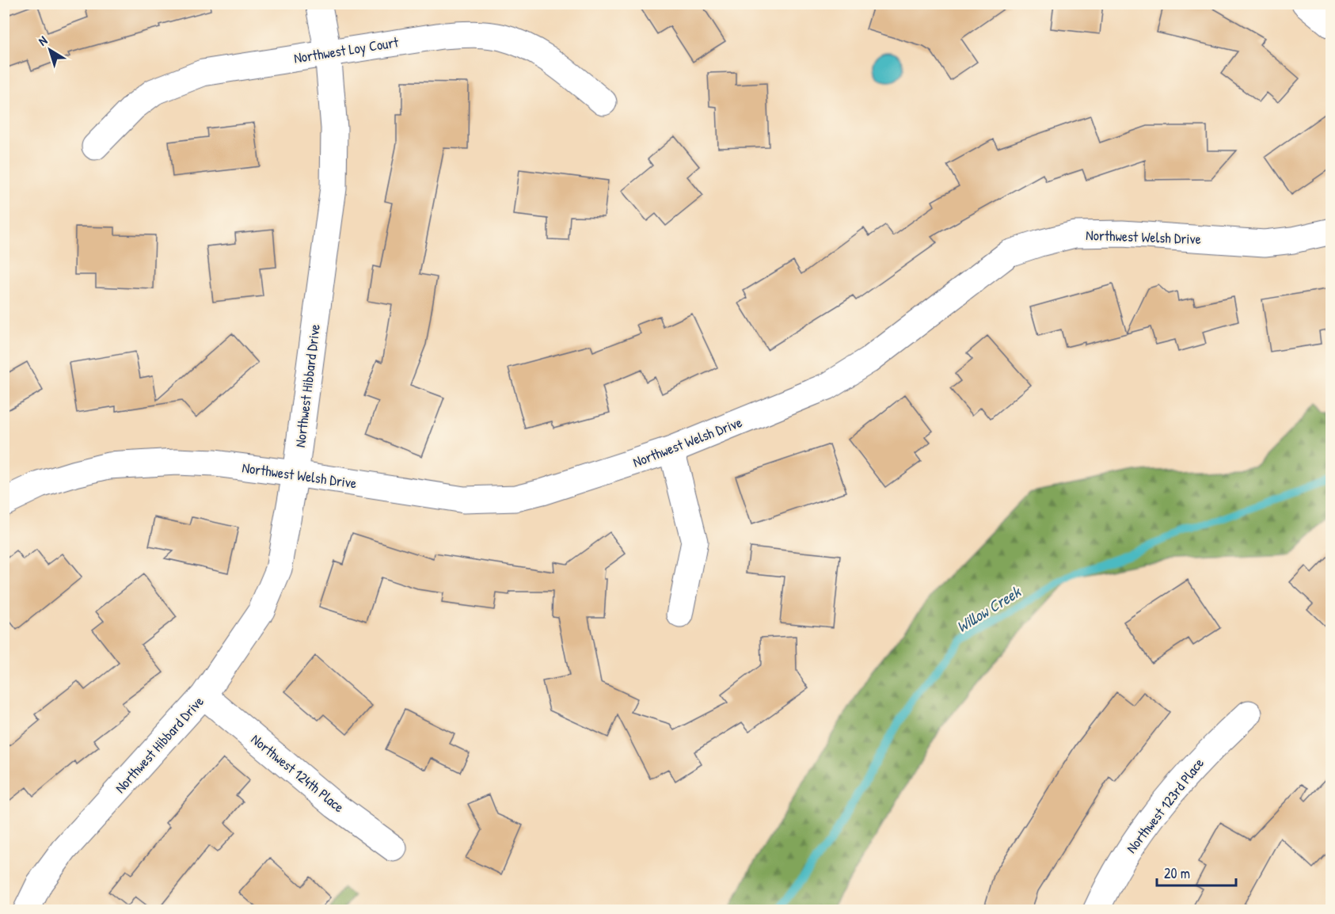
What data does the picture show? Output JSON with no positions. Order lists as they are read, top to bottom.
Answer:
{
  "streets": {
    "street": [
      "Northwest Loy Court",
      "Northwest Welsh Drive",
      "Northwest Hibbard Drive",
      "Northwest 124th Place",
      "Northwest 123rd Place"
    ]
  },
  "crossings": [
    ["Northwest Loy Court", "Northwest Hibbard Drive"],
    ["Northwest Welsh Drive", "Northwest Hibbard Drive"],
    ["Northwest Hibbard Drive", "Northwest 124th Place"]
  ],
  "water": ["Willow Creek"],
  "scale_bar": "20 m",
  "north": "top left"
}
